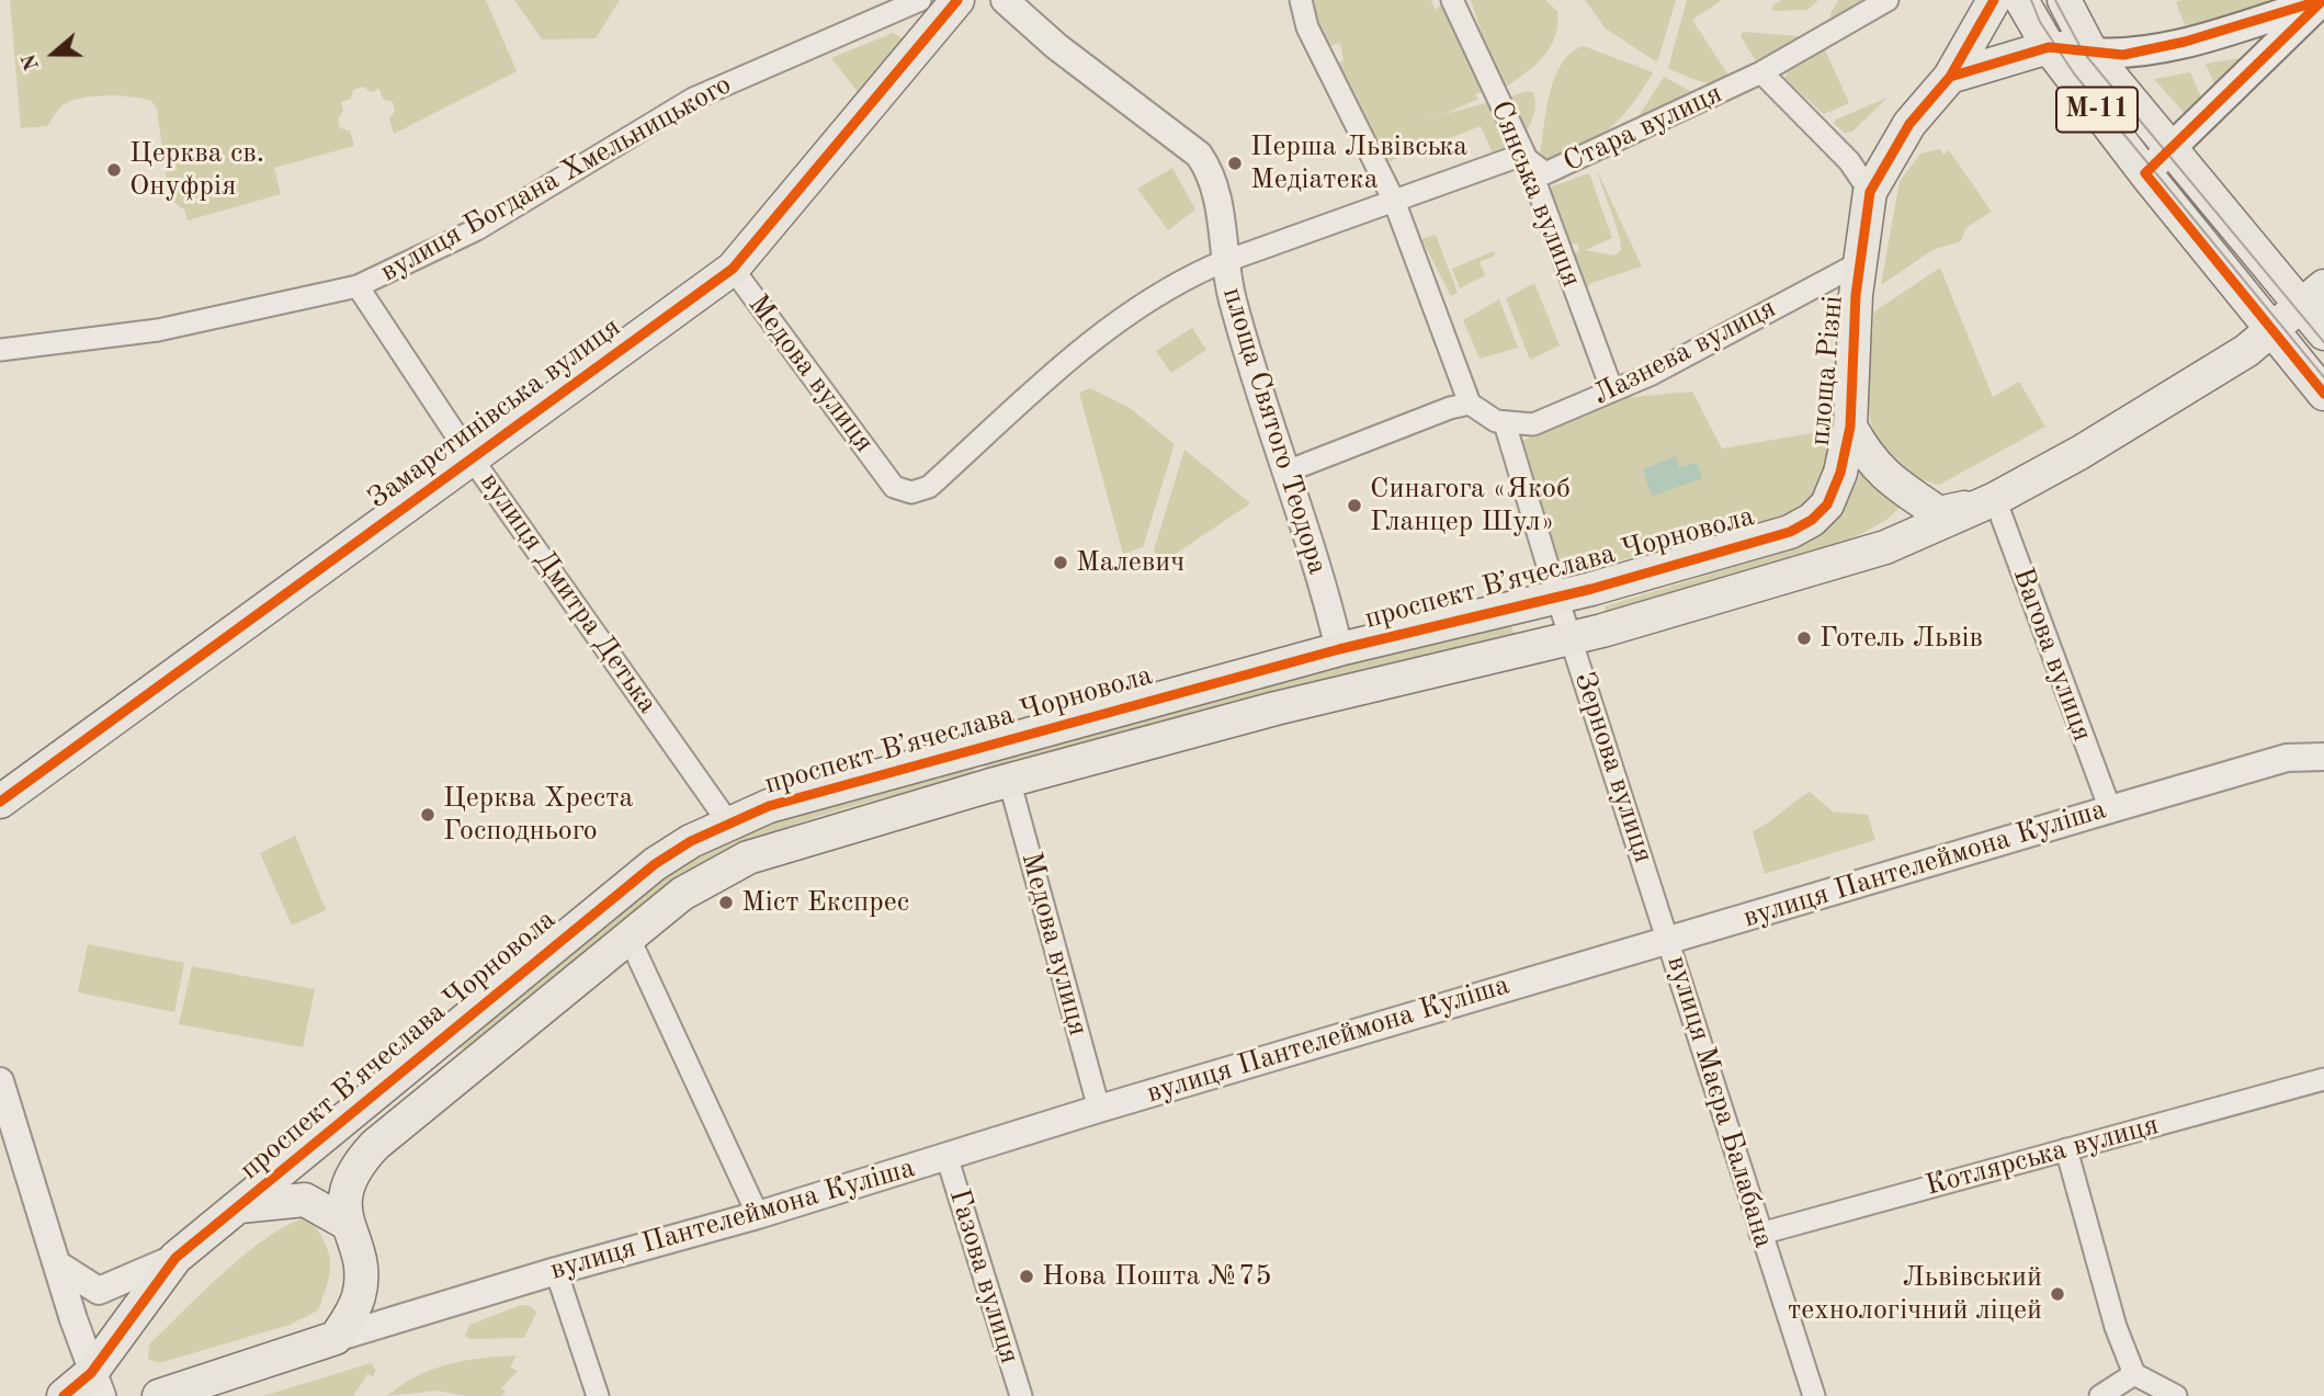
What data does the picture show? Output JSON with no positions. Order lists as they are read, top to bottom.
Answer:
{
  "streets": {
    "main road": [
      "М-11",
      "площа Різні",
      "Замарстинівська вулиця",
      "проспект Вʼячеслава Чорновола"
    ],
    "street": [
      "Стара вулиця",
      "вулиця Богдана Хмельницького",
      "Сянська вулиця",
      "Лазнева вулиця",
      "Медова вулиця",
      "площа Святого Теодора",
      "вулиця Дмитра Детька",
      "Вагова вулиця",
      "Зернова вулиця",
      "вулиця Пантелеймона Куліша",
      "вулиця Маєра Балабана",
      "Котлярська вулиця",
      "Газова вулиця"
    ]
  },
  "crossings": [
    ["Стара вулиця", "Сянська вулиця"],
    ["вулиця Богдана Хмельницького", "вулиця Дмитра Детька"],
    ["Сянська вулиця", "Лазнева вулиця"],
    ["Лазнева вулиця", "площа Різні"],
    ["Лазнева вулиця", "Зернова вулиця"],
    ["площа Різні", "проспект Вʼячеслава Чорновола"],
    ["площа Різні", "Вагова вулиця"],
    ["Медова вулиця", "Замарстинівська вулиця"],
    ["Медова вулиця", "площа Святого Теодора"],
    ["Медова вулиця", "вулиця Пантелеймона Куліша"],
    ["Замарстинівська вулиця", "вулиця Дмитра Детька"],
    ["площа Святого Теодора", "проспект Вʼячеслава Чорновола"],
    ["проспект Вʼячеслава Чорновола", "вулиця Дмитра Детька"],
    ["проспект Вʼячеслава Чорновола", "Зернова вулиця"],
    ["Вагова вулиця", "вулиця Пантелеймона Куліша"],
    ["Зернова вулиця", "вулиця Пантелеймона Куліша"],
    ["Зернова вулиця", "вулиця Маєра Балабана"],
    ["вулиця Пантелеймона Куліша", "вулиця Маєра Балабана"],
    ["вулиця Пантелеймона Куліша", "Газова вулиця"],
    ["вулиця Маєра Балабана", "Котлярська вулиця"]
  ],
  "places": [
    "Перша Львівська Медіатека",
    "Церква св. Онуфрія",
    "Синагога «Якоб Гланцер Шул»",
    "Малевич",
    "Готель Львів",
    "Церква Хреста Господнього",
    "Міст Експрес",
    "Нова Пошта №75",
    "Львівський технологічний ліцей"
  ],
  "north": "left"
}
